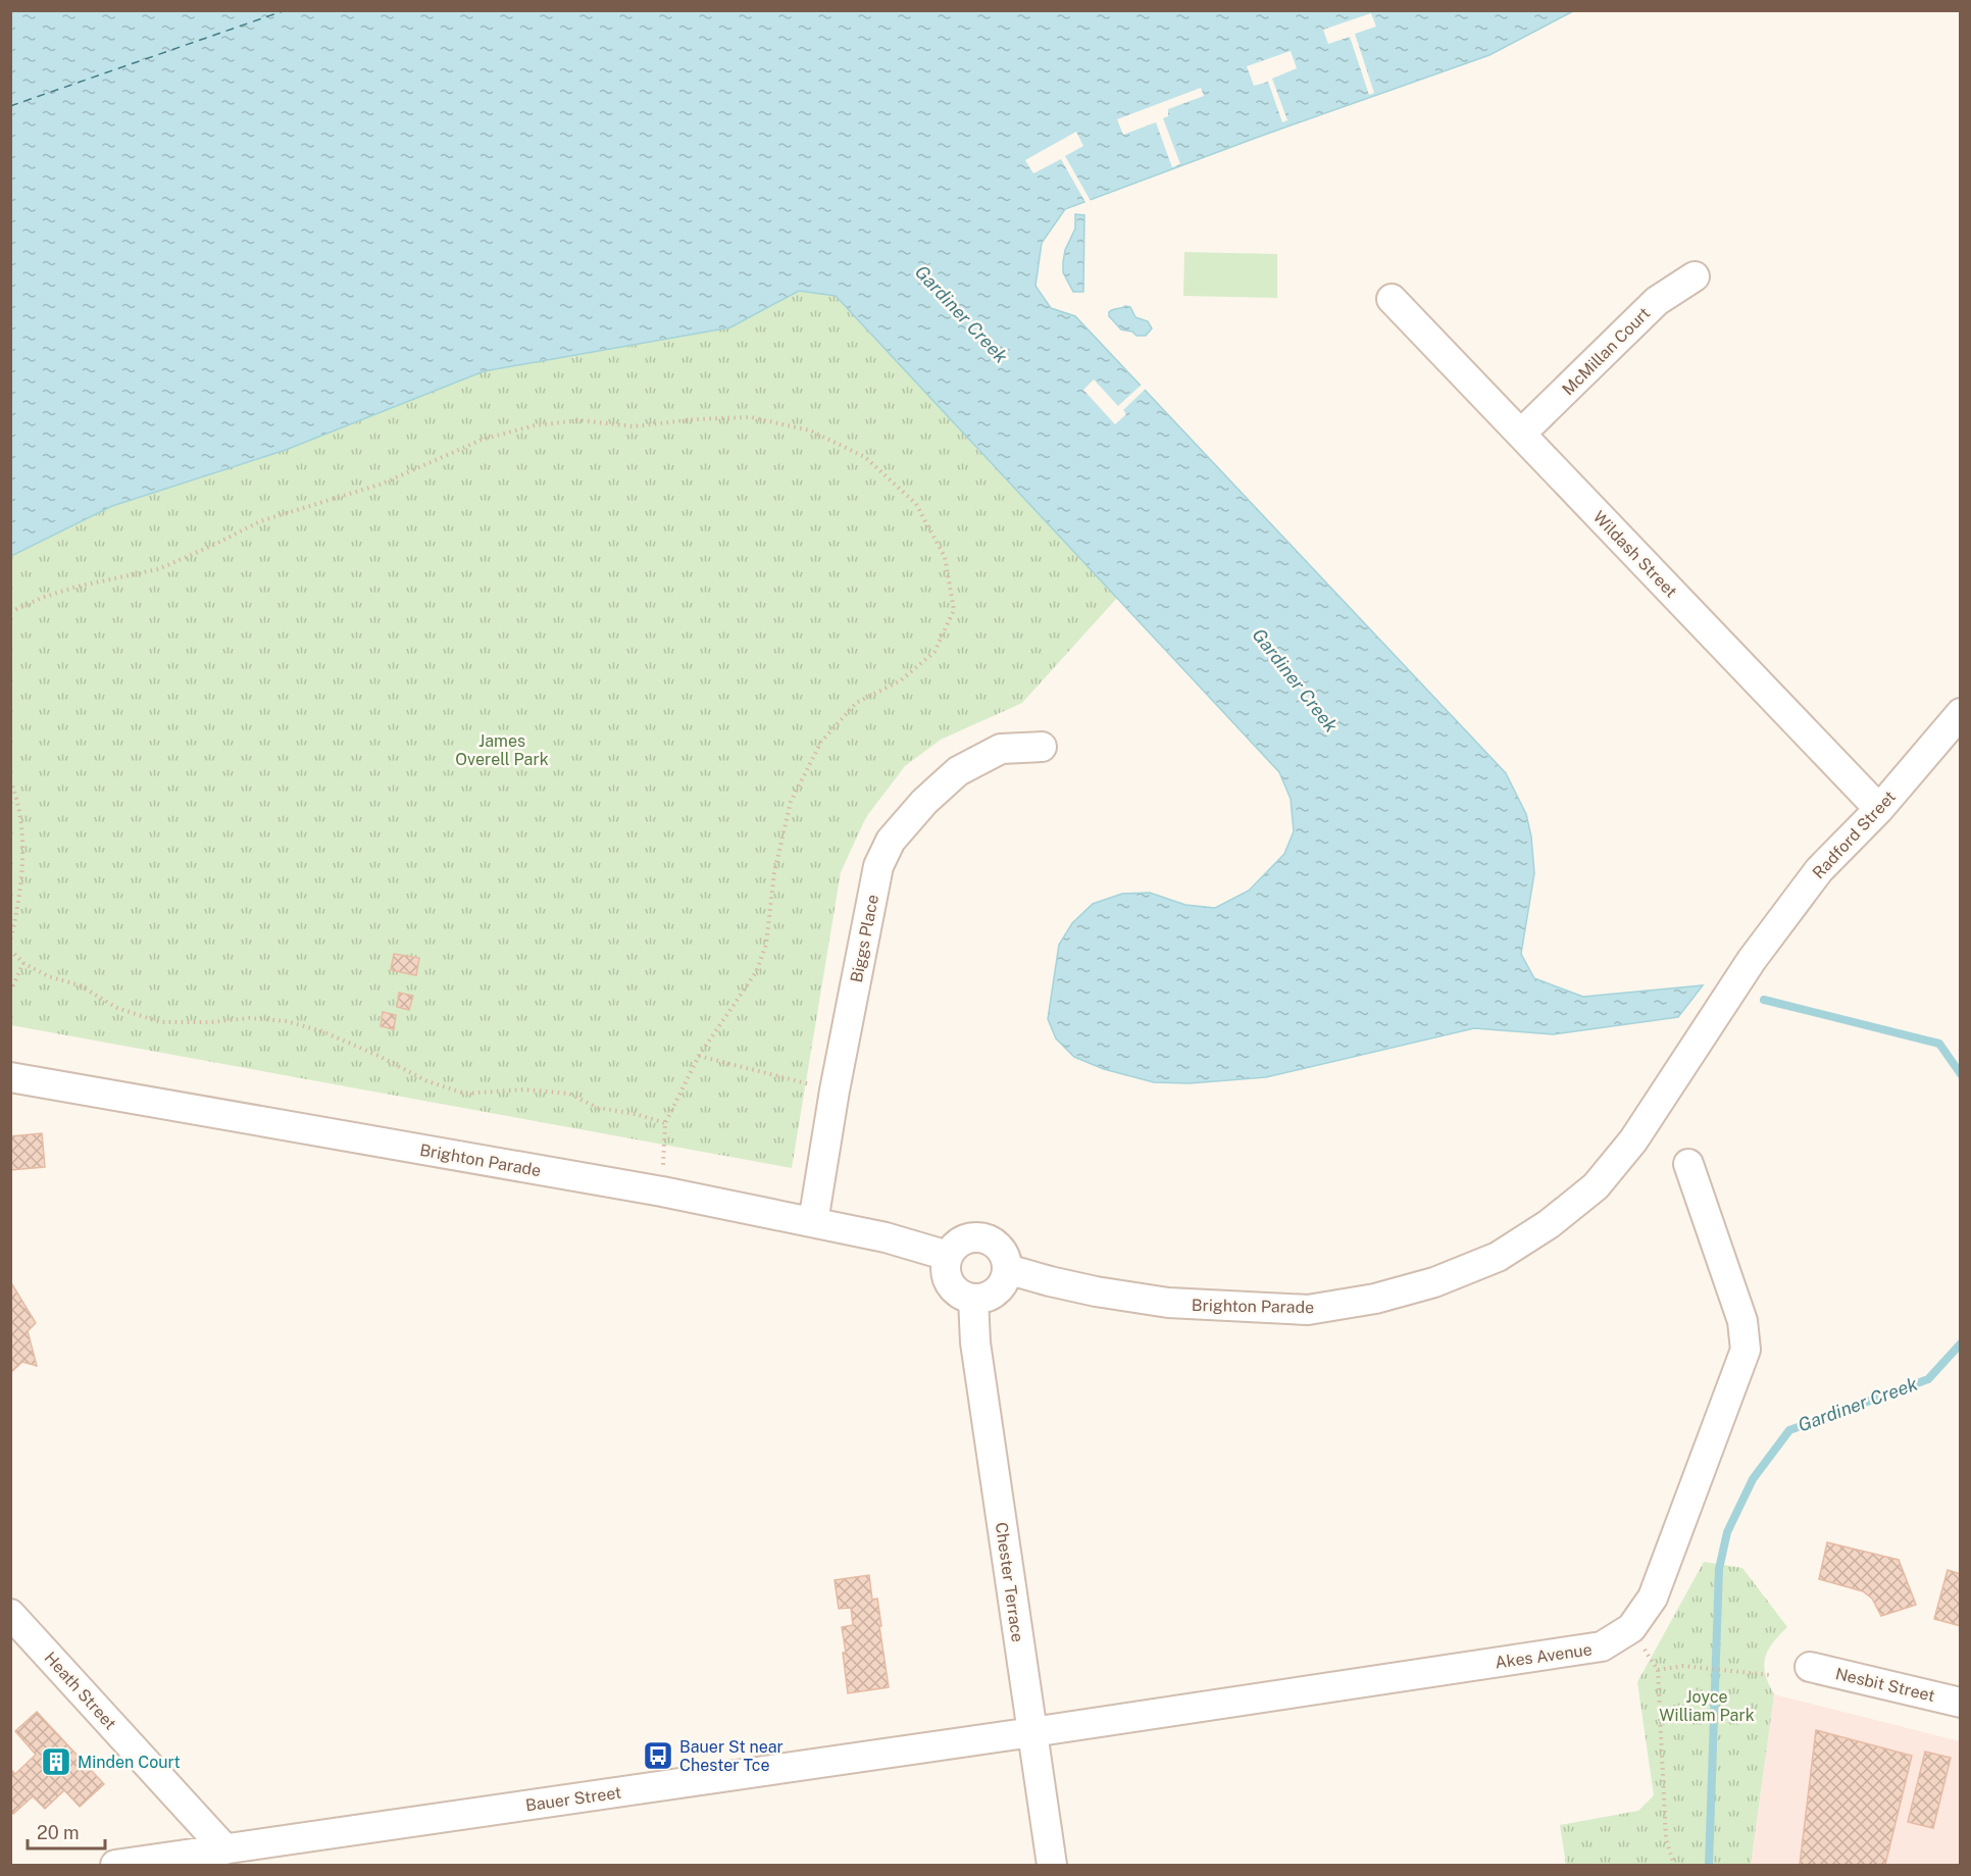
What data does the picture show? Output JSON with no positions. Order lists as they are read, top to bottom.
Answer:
{
  "streets": {
    "street": [
      "McMillan Court",
      "Wildash Street",
      "Radford Street",
      "Biggs Place",
      "Brighton Parade",
      "Chester Terrace",
      "Akes Avenue",
      "Nesbit Street",
      "Heath Street",
      "Bauer Street"
    ]
  },
  "crossings": [
    ["McMillan Court", "Wildash Street"],
    ["Wildash Street", "Radford Street"],
    ["Radford Street", "Brighton Parade"],
    ["Biggs Place", "Brighton Parade"],
    ["Brighton Parade", "Chester Terrace"],
    ["Chester Terrace", "Akes Avenue"],
    ["Chester Terrace", "Bauer Street"],
    ["Akes Avenue", "Bauer Street"],
    ["Heath Street", "Bauer Street"]
  ],
  "water": ["Gardiner Creek"],
  "parks": ["James Overell Park", "Joyce William Park"],
  "places": {
    "bus stop": ["Bauer St near Chester Tce"],
    "building": ["Minden Court"]
  },
  "scale_bar": "20 m"
}
